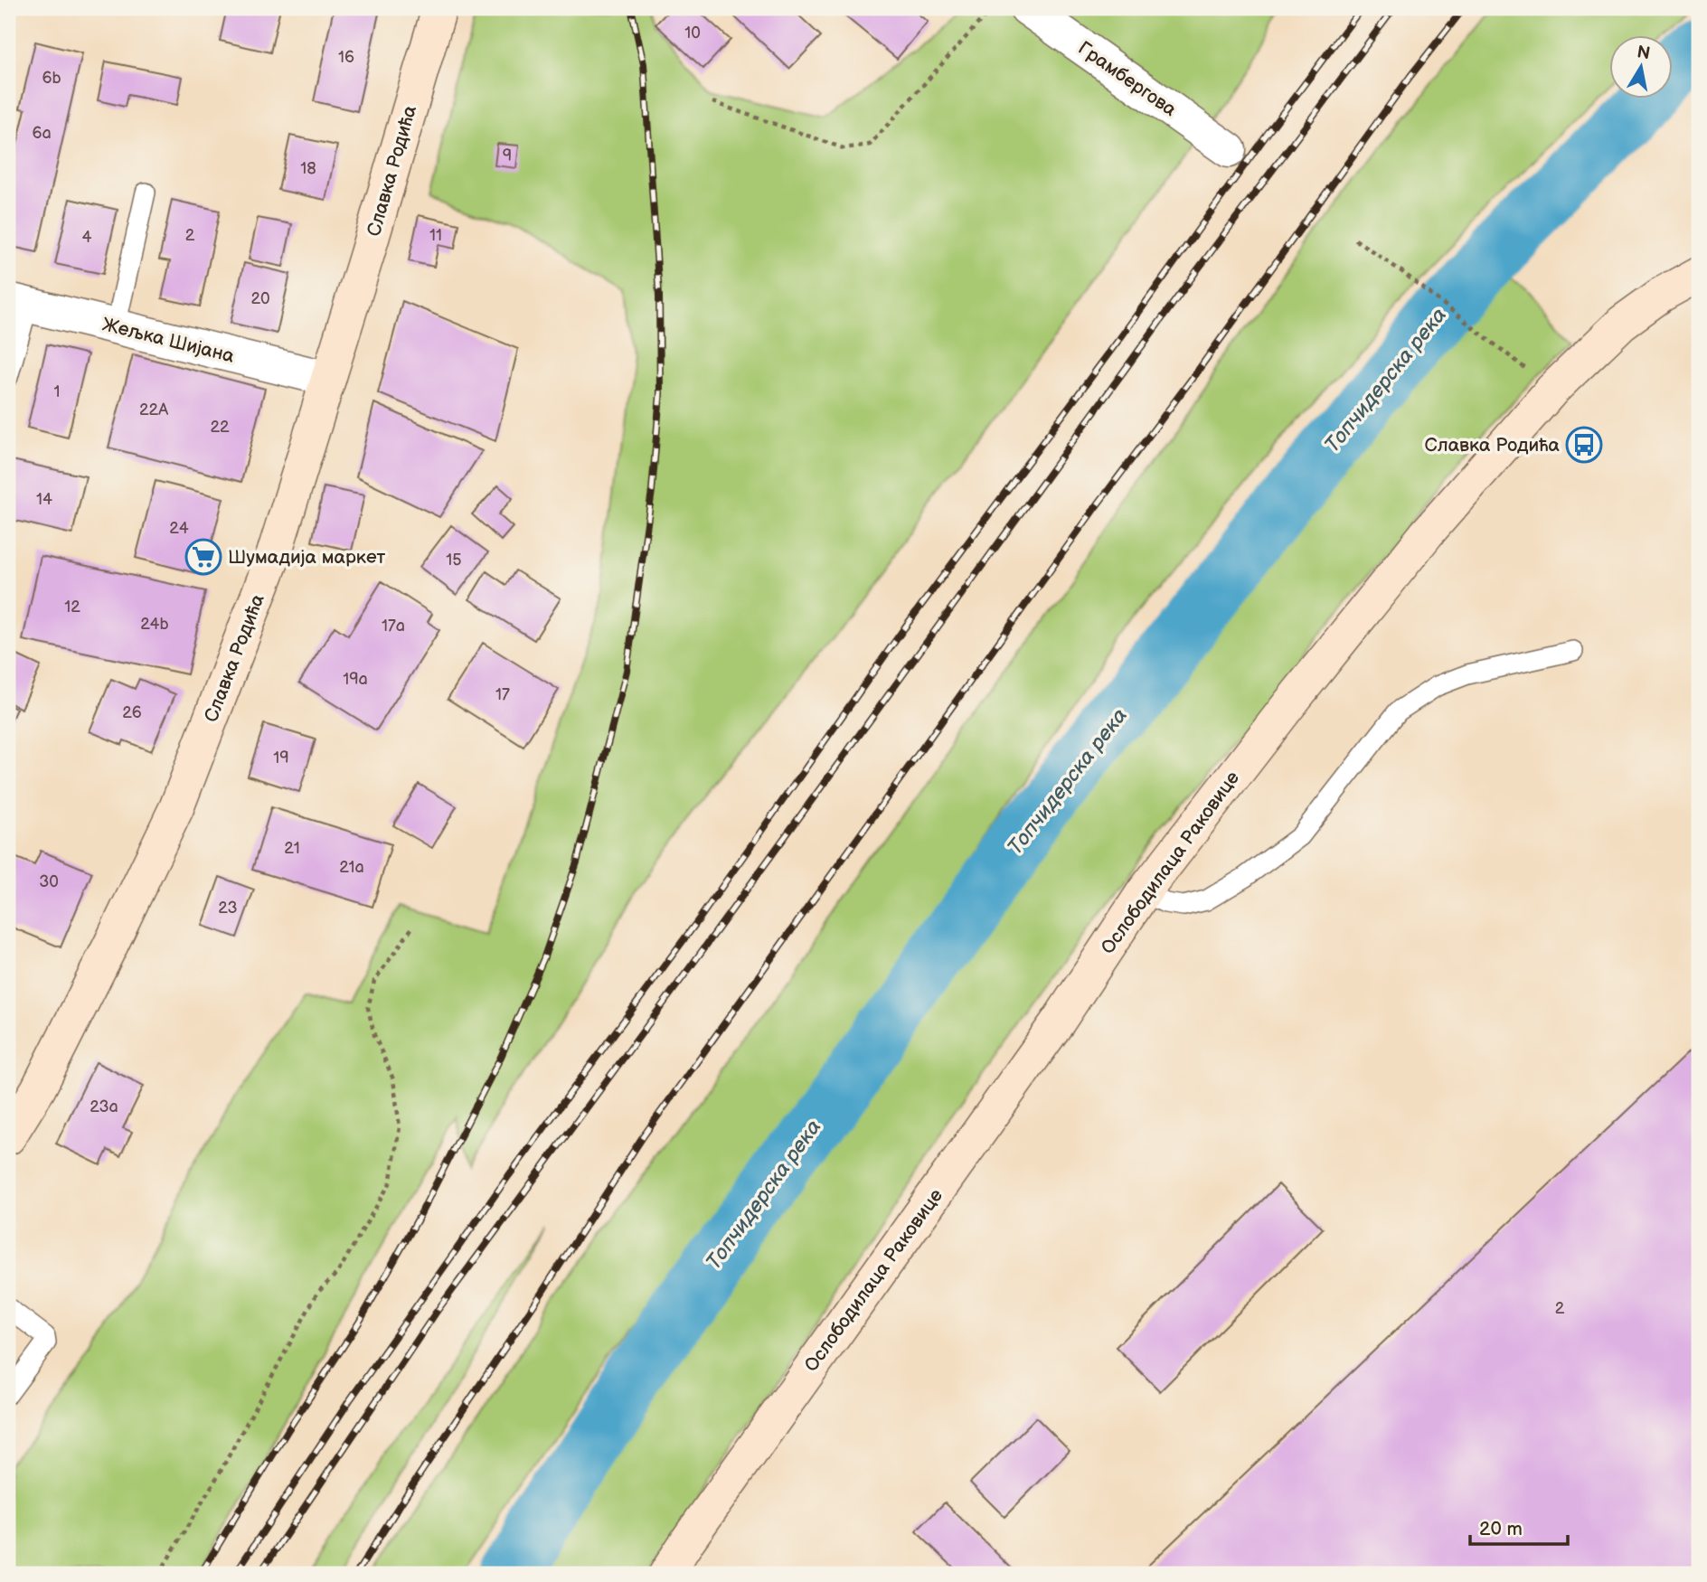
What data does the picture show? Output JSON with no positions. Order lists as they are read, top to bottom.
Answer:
{
  "streets": {
    "main road": ["Славка Родића", "Ослободилаца Раковице"],
    "street": ["Грамбергова", "Жељка Шијана"]
  },
  "crossings": [
    ["Славка Родића", "Жељка Шијана"]
  ],
  "water": ["Топчидерска река"],
  "places": {
    "bus stop": ["Славка Родића"],
    "supermarket": ["Шумадија маркет"]
  },
  "house_numbers": [
    "10",
    "16",
    "6b",
    "6a",
    "9",
    "18",
    "2",
    "11",
    "4",
    "20",
    "1",
    "22А",
    "22",
    "14",
    "24",
    "15",
    "12",
    "24b",
    "17a",
    "19a",
    "17",
    "26",
    "19",
    "21",
    "21a",
    "30",
    "23",
    "23a",
    "2"
  ],
  "scale_bar": "20 m",
  "north": "top"
}
